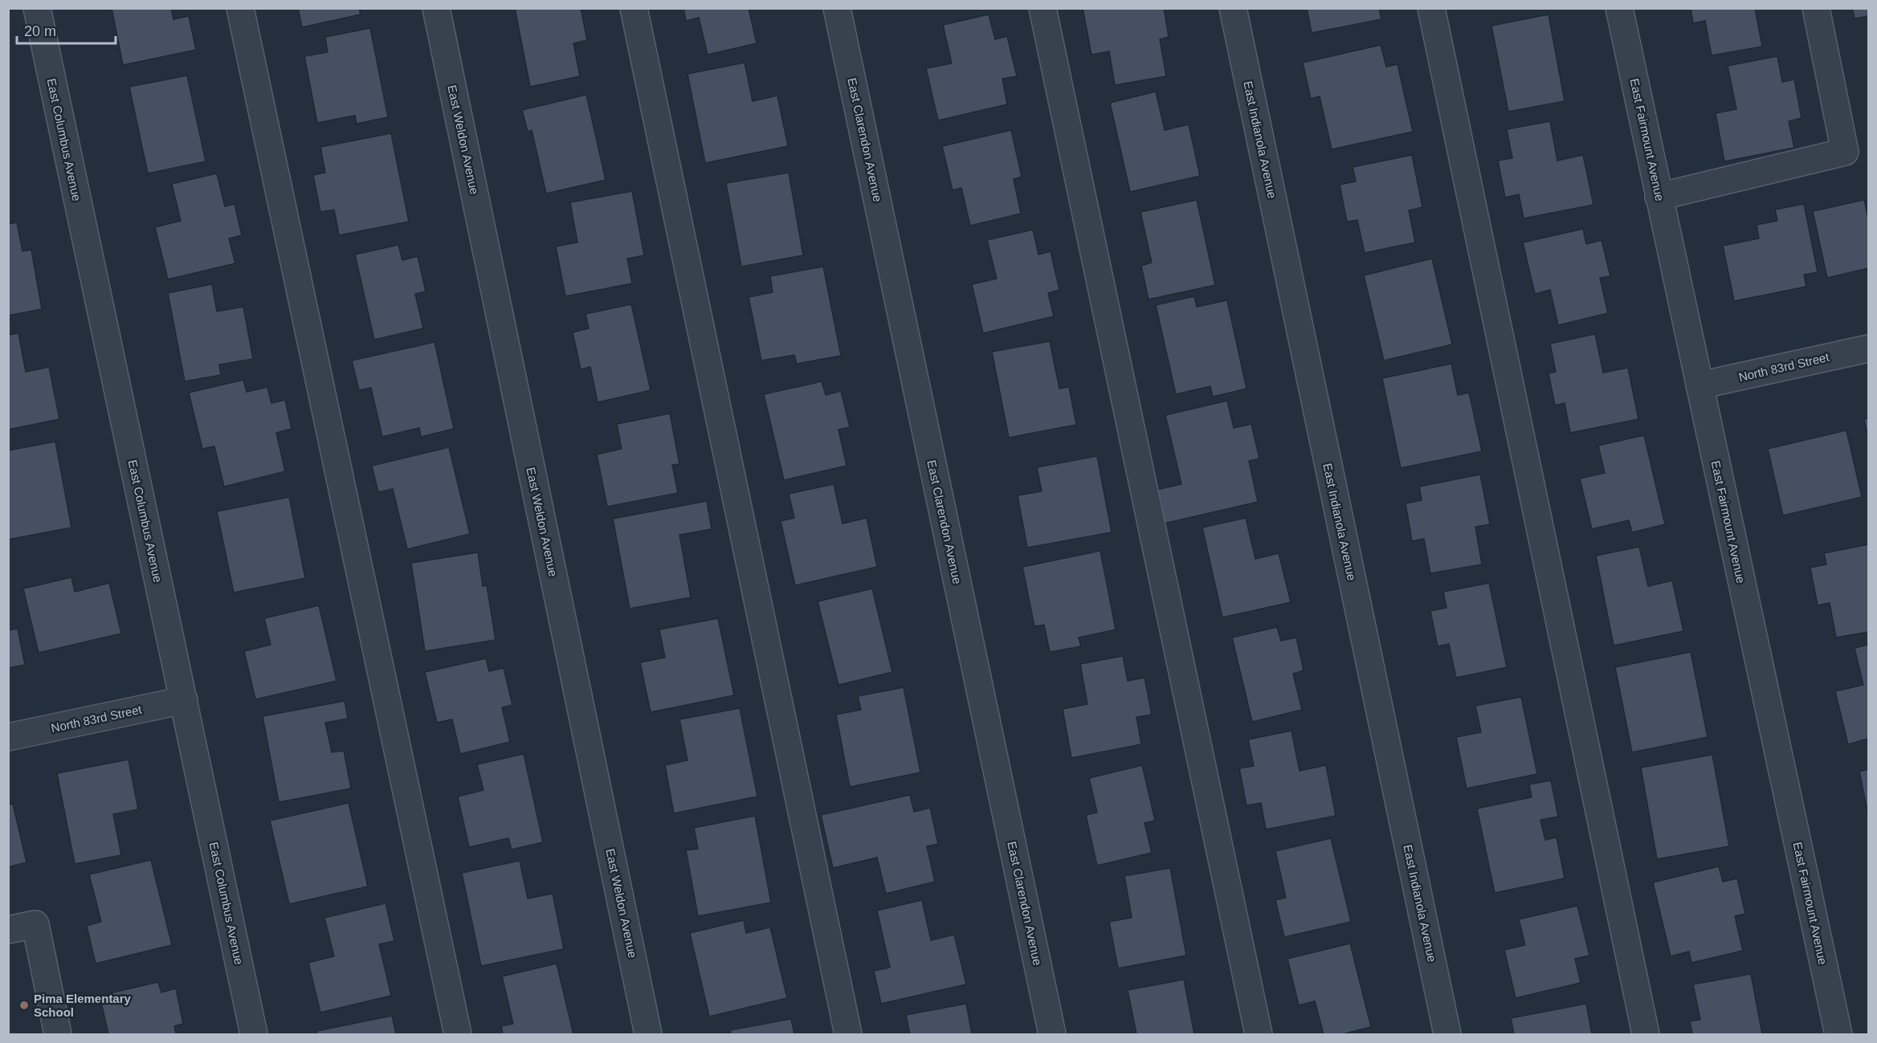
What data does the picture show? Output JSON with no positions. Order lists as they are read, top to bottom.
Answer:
{
  "streets": {
    "street": [
      "East Columbus Avenue",
      "East Weldon Avenue",
      "East Clarendon Avenue",
      "East Indianola Avenue",
      "East Fairmount Avenue",
      "North 83rd Street"
    ]
  },
  "crossings": [
    ["East Columbus Avenue", "North 83rd Street"],
    ["East Fairmount Avenue", "North 83rd Street"]
  ],
  "places": ["Pima Elementary School"],
  "scale_bar": "20 m"
}
